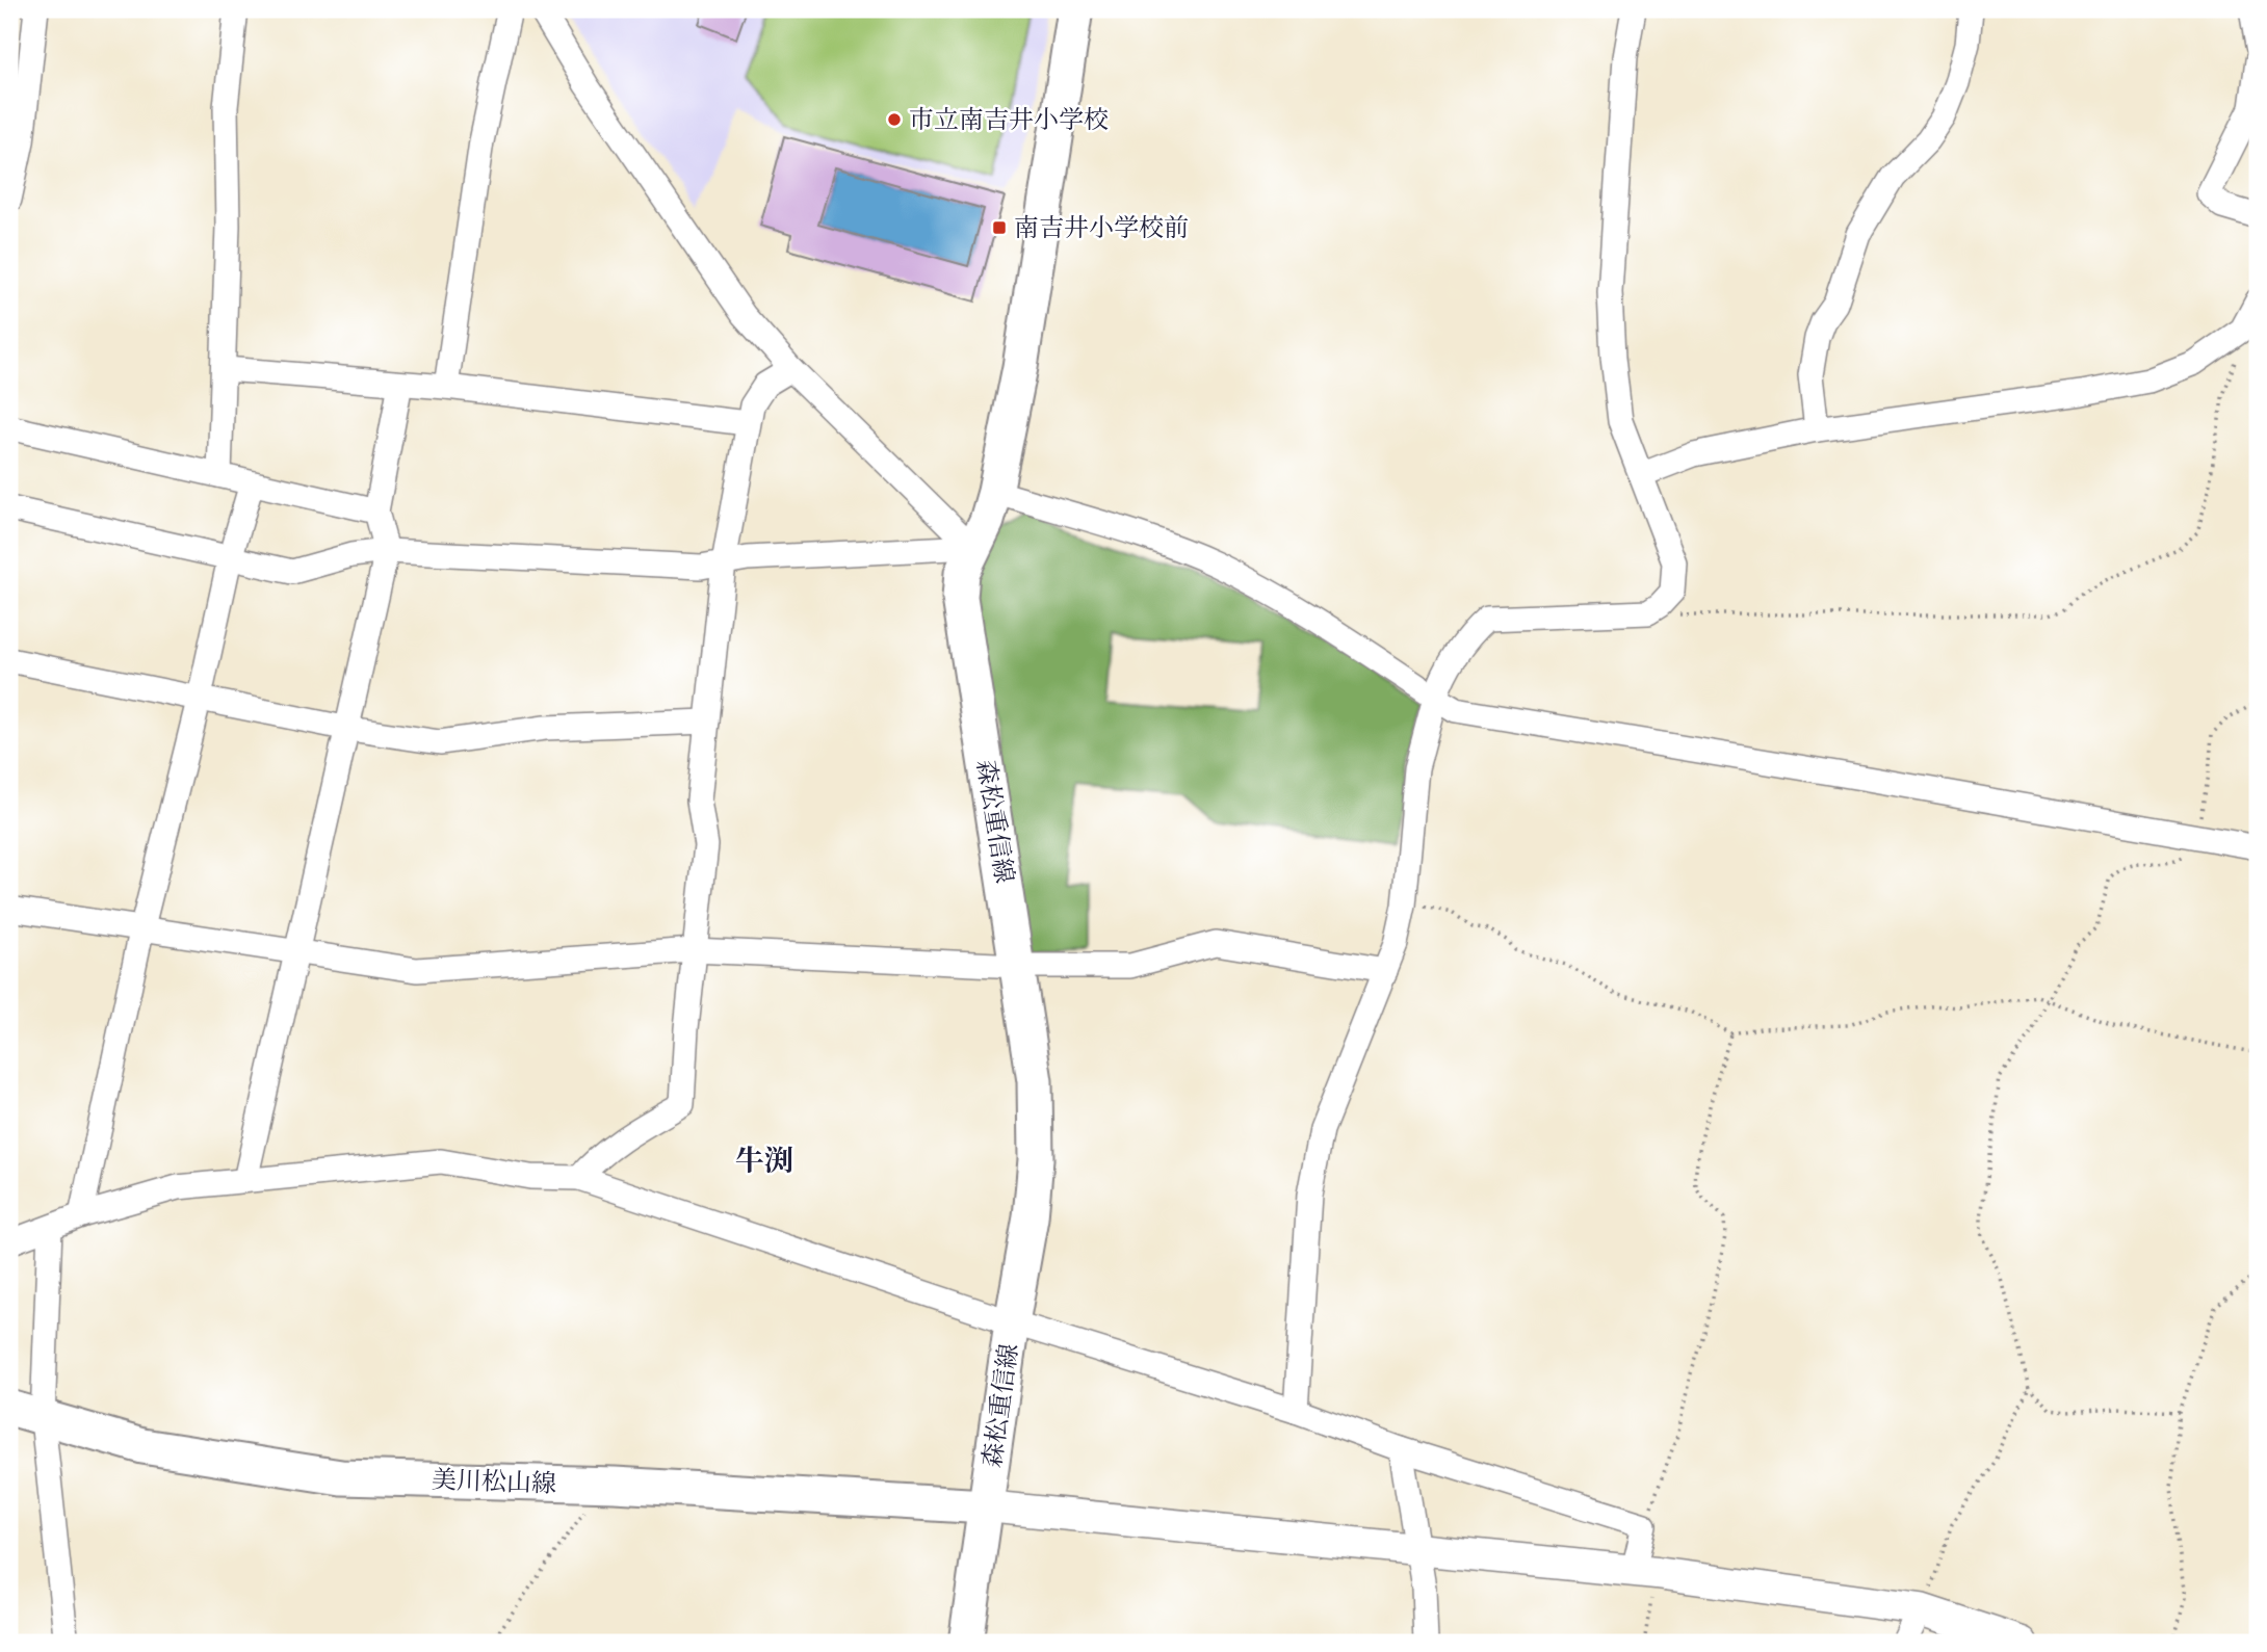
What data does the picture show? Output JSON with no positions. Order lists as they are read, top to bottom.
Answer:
{
  "streets": {
    "main road": ["森松重信線", "美川松山線"]
  },
  "crossings": [
    ["森松重信線", "美川松山線"]
  ],
  "districts": ["牛渕"],
  "places": {
    "other": ["市立南吉井小学校"],
    "transit": ["南吉井小学校前"]
  }
}
